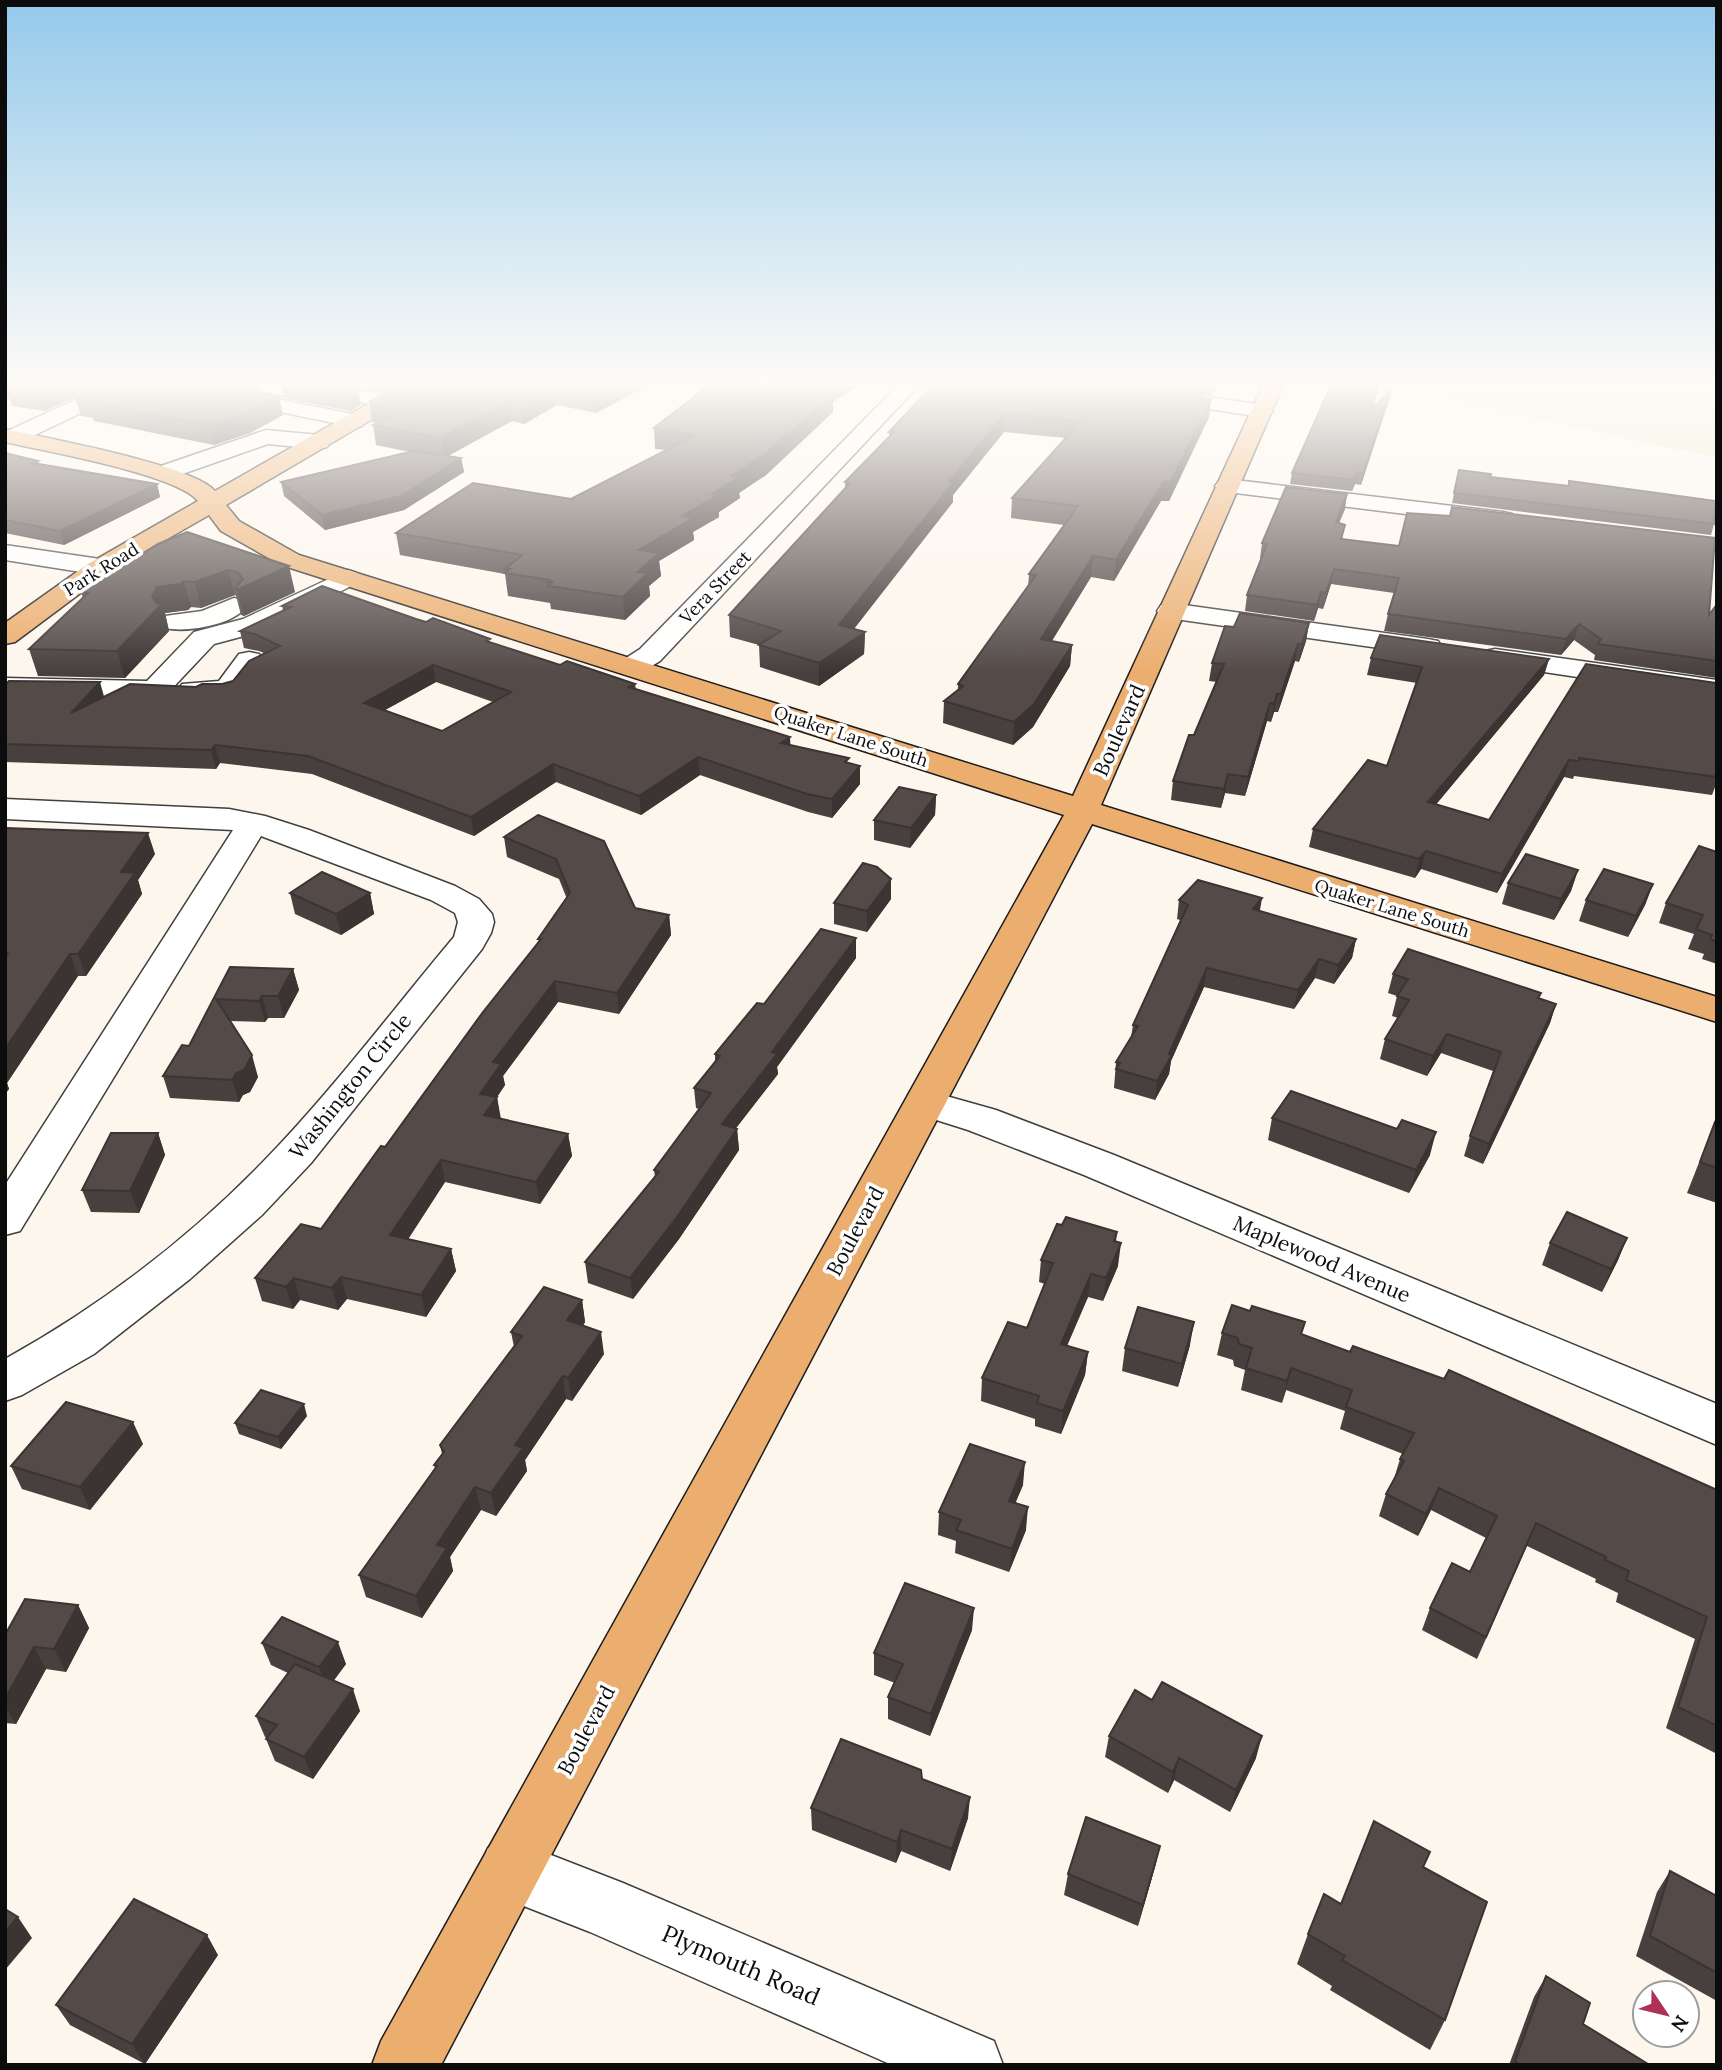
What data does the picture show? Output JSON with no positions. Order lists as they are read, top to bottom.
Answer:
{
  "streets": {
    "main road": ["Park Road", "Boulevard", "Quaker Lane South"],
    "street": [
      "Vera Street",
      "Washington Circle",
      "Maplewood Avenue",
      "Plymouth Road"
    ]
  },
  "crossings": [
    ["Park Road", "Quaker Lane South"],
    ["Vera Street", "Quaker Lane South"],
    ["Boulevard", "Quaker Lane South"],
    ["Boulevard", "Maplewood Avenue"],
    ["Boulevard", "Plymouth Road"]
  ],
  "north": "bottom right"
}
